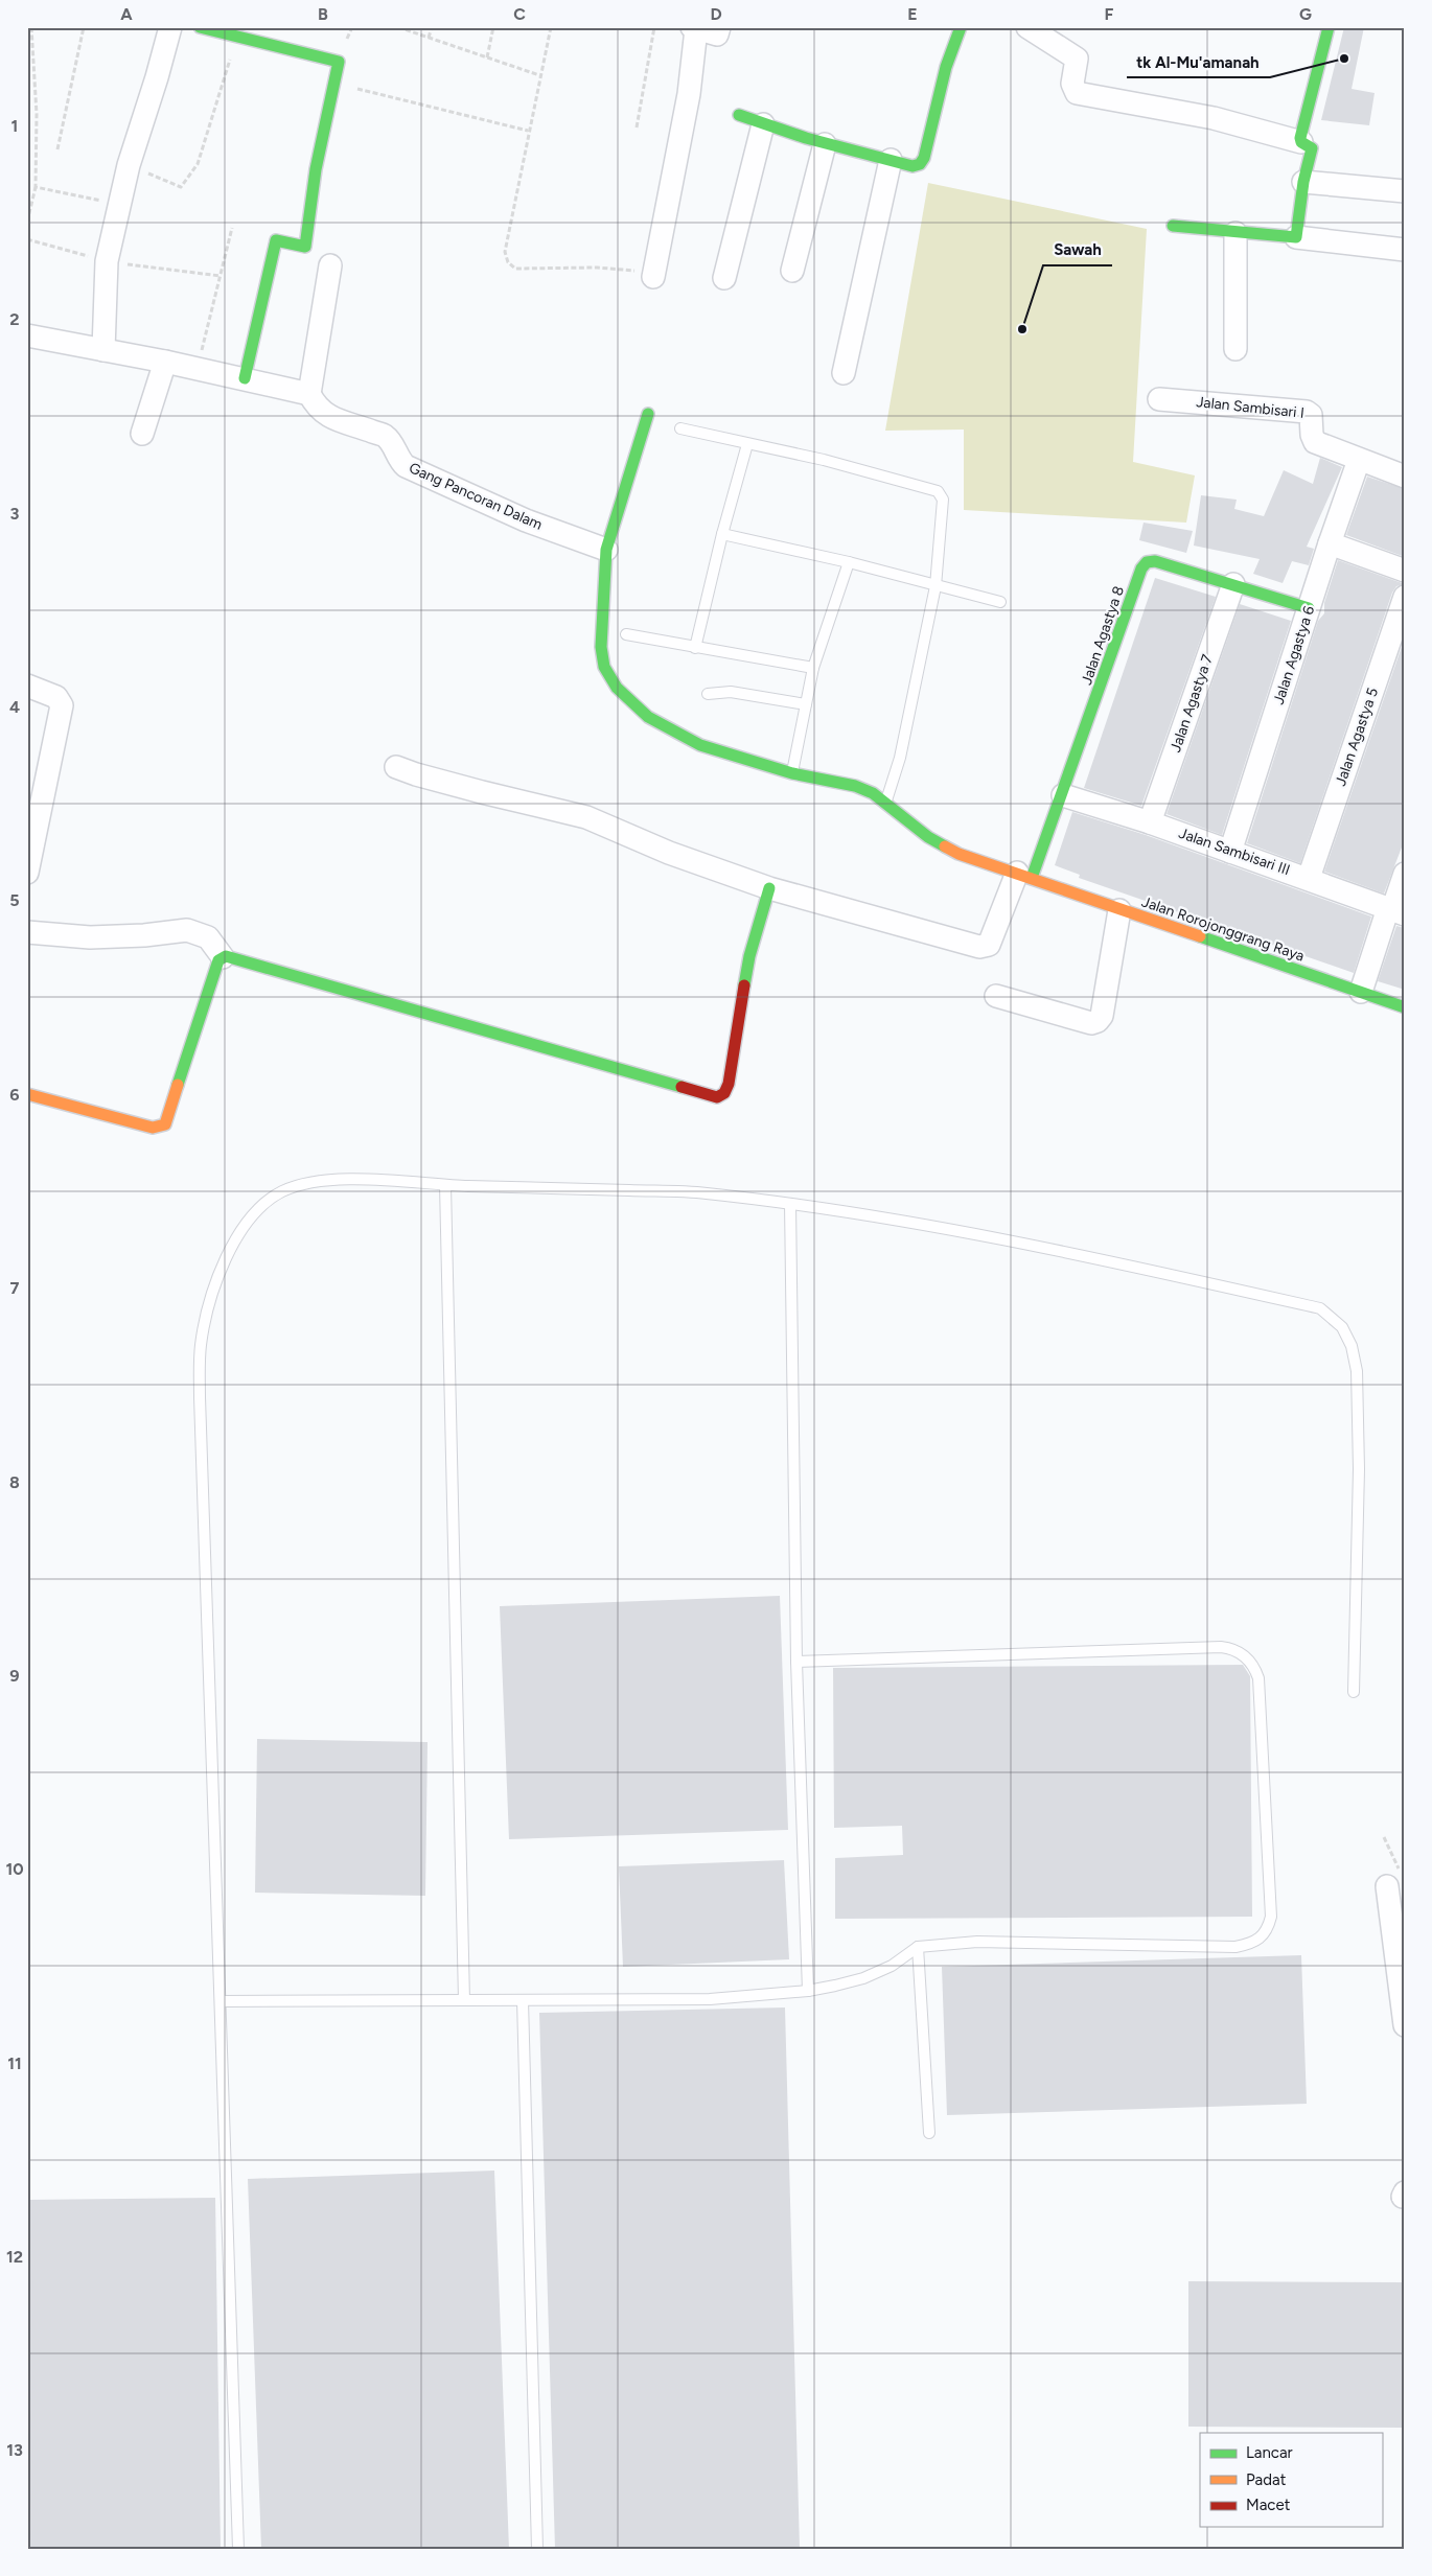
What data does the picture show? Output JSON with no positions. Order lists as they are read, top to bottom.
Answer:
{
  "streets": {
    "street": [
      "Jalan Sambisari I",
      "Gang Pancoran Dalam",
      "Jalan Agastya 8",
      "Jalan Agastya 6",
      "Jalan Agastya 7",
      "Jalan Agastya 5",
      "Jalan Sambisari III",
      "Jalan Rorojonggrang Raya"
    ]
  },
  "crossings": [
    ["Jalan Sambisari I", "Jalan Agastya 6"],
    ["Gang Pancoran Dalam", "Jalan Rorojonggrang Raya"],
    ["Jalan Agastya 8", "Jalan Agastya 6"],
    ["Jalan Agastya 8", "Jalan Agastya 7"],
    ["Jalan Agastya 8", "Jalan Sambisari III"],
    ["Jalan Agastya 8", "Jalan Rorojonggrang Raya"],
    ["Jalan Agastya 6", "Jalan Sambisari III"],
    ["Jalan Agastya 7", "Jalan Sambisari III"],
    ["Jalan Agastya 5", "Jalan Sambisari III"]
  ],
  "places": ["tk Al-Mu'amanah", "Sawah"],
  "legend": ["Lancar", "Padat", "Macet"],
  "grid": {
    "columns": [
      "A",
      "B",
      "C",
      "D",
      "E",
      "F",
      "G"
    ],
    "rows": [
      "1",
      "2",
      "3",
      "4",
      "5",
      "6",
      "7",
      "8",
      "9",
      "10",
      "11",
      "12",
      "13"
    ]
  }
}
